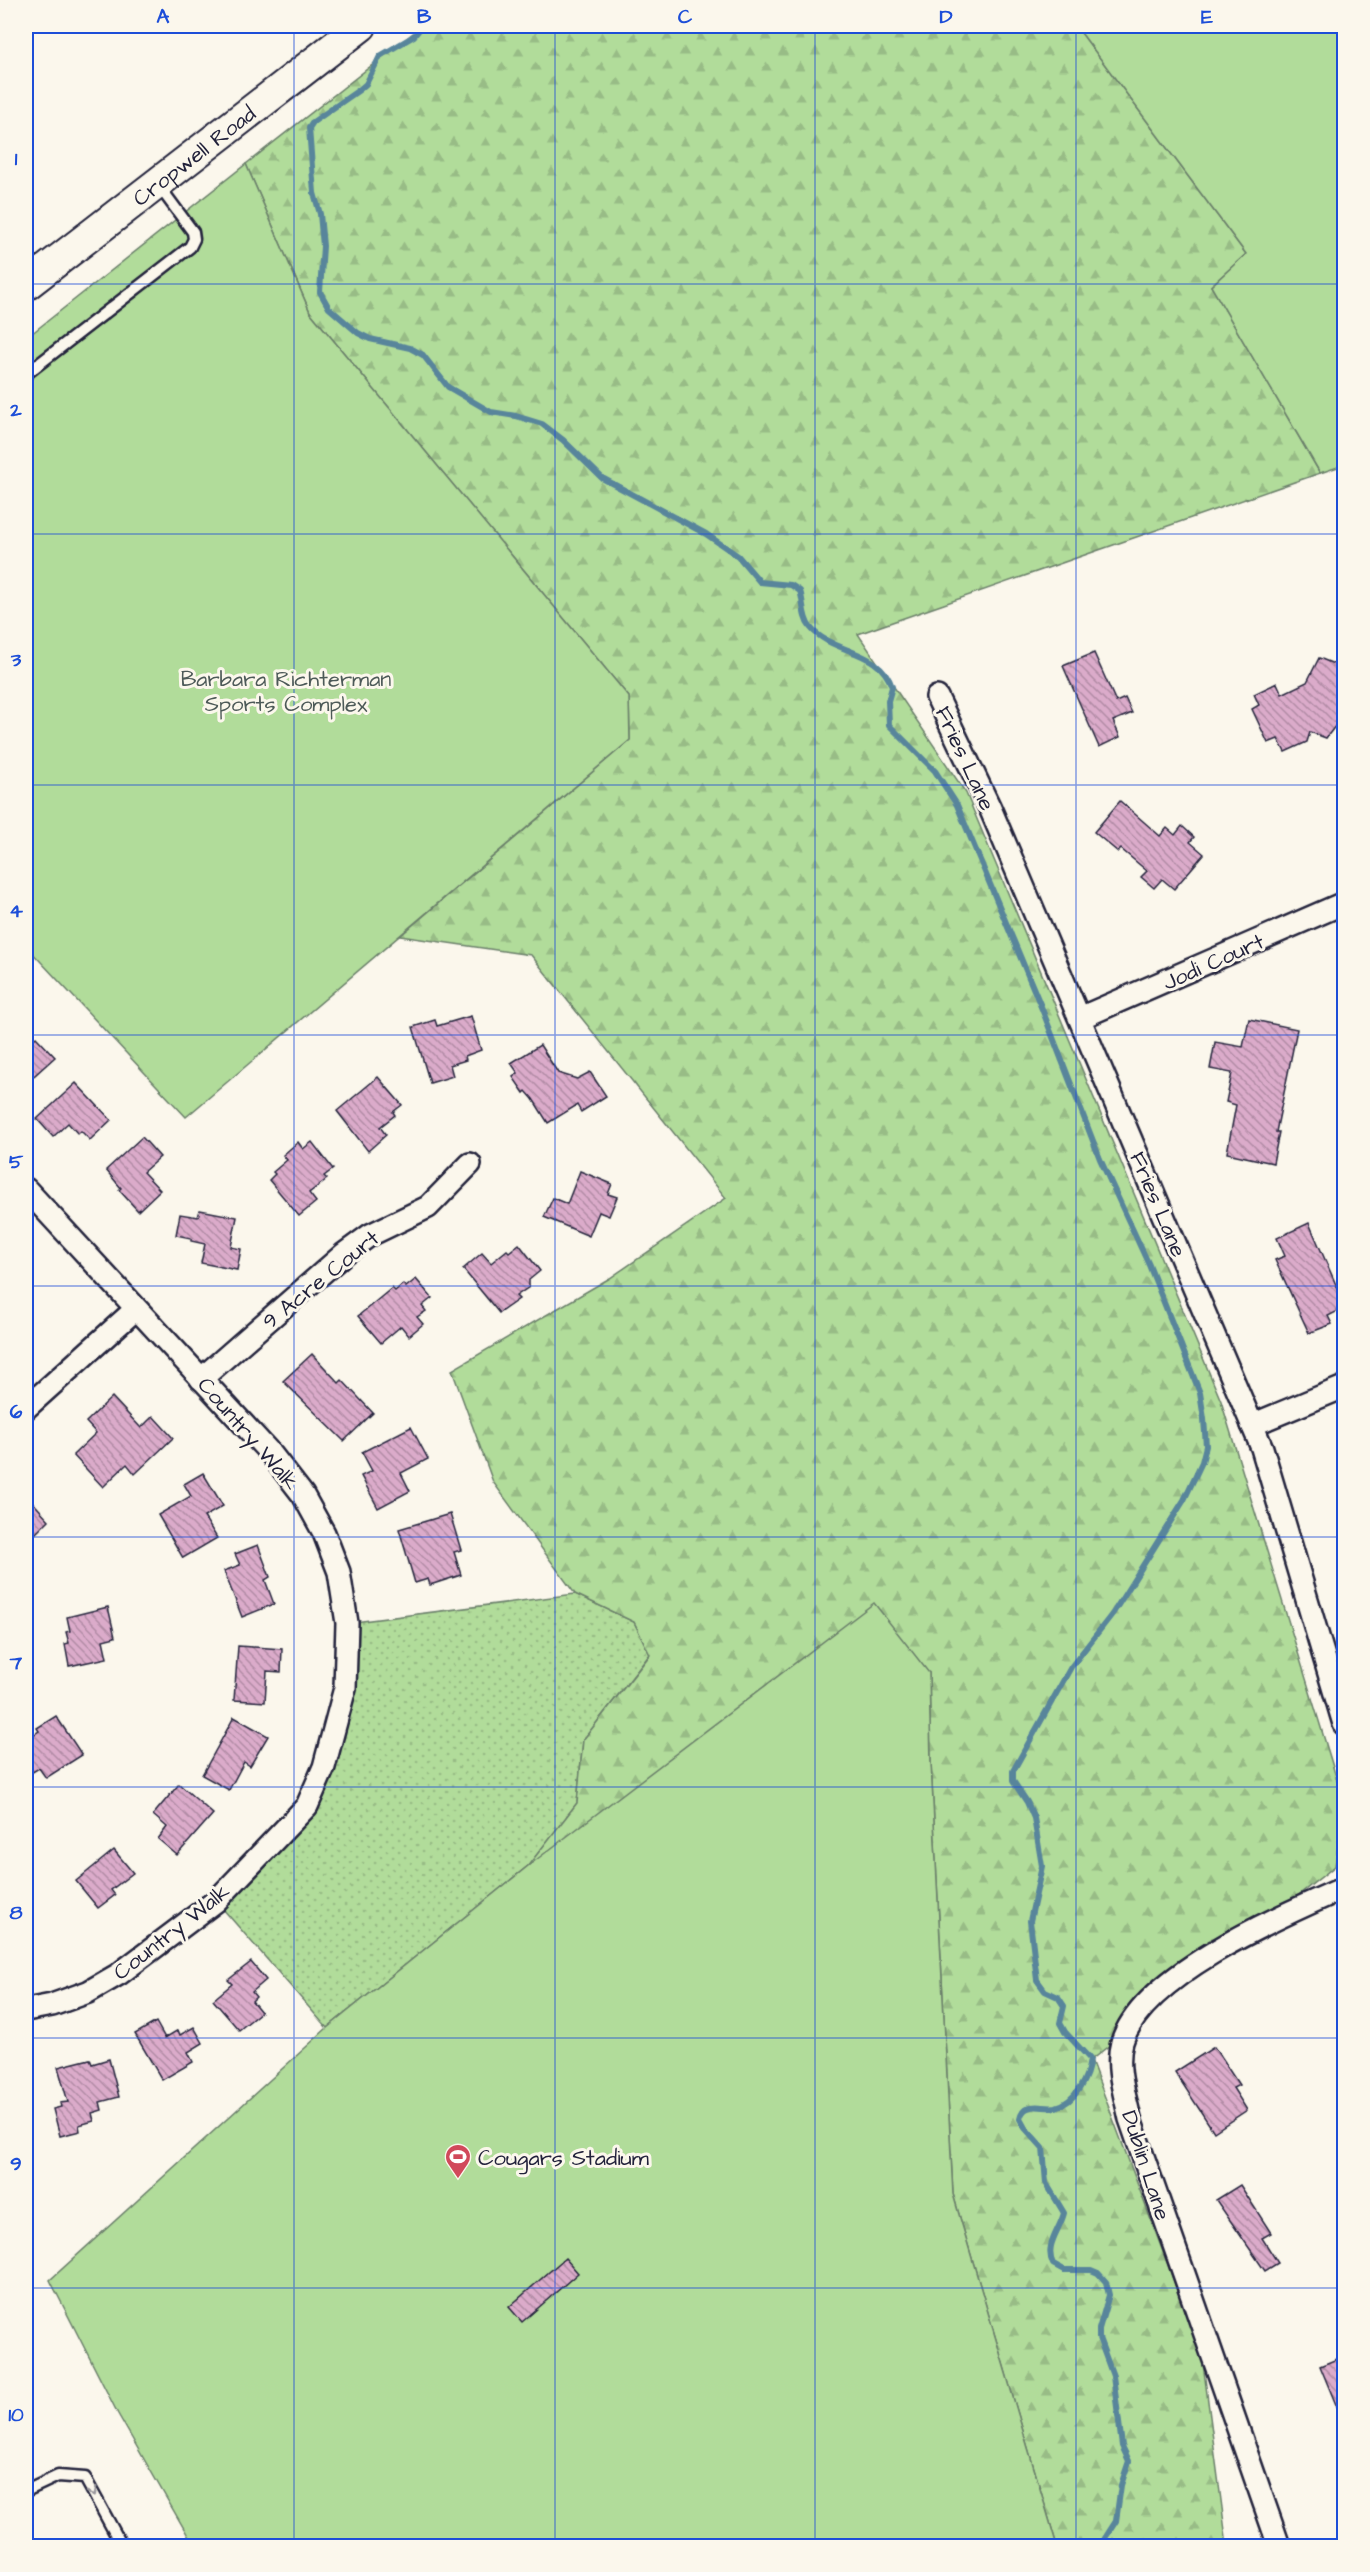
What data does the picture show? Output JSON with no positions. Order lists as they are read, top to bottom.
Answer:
{
  "streets": {
    "street": [
      "Cropwell Road",
      "Fries Lane",
      "Jodi Court",
      "9 Acre Court",
      "Country Walk",
      "Dublin Lane"
    ]
  },
  "crossings": [
    ["Fries Lane", "Jodi Court"],
    ["9 Acre Court", "Country Walk"]
  ],
  "parks": ["Barbara Richterman Sports Complex"],
  "places": {
    "sports": ["Cougars Stadium"]
  },
  "grid": {
    "columns": [
      "A",
      "B",
      "C",
      "D",
      "E"
    ],
    "rows": [
      "1",
      "2",
      "3",
      "4",
      "5",
      "6",
      "7",
      "8",
      "9",
      "10"
    ]
  }
}
